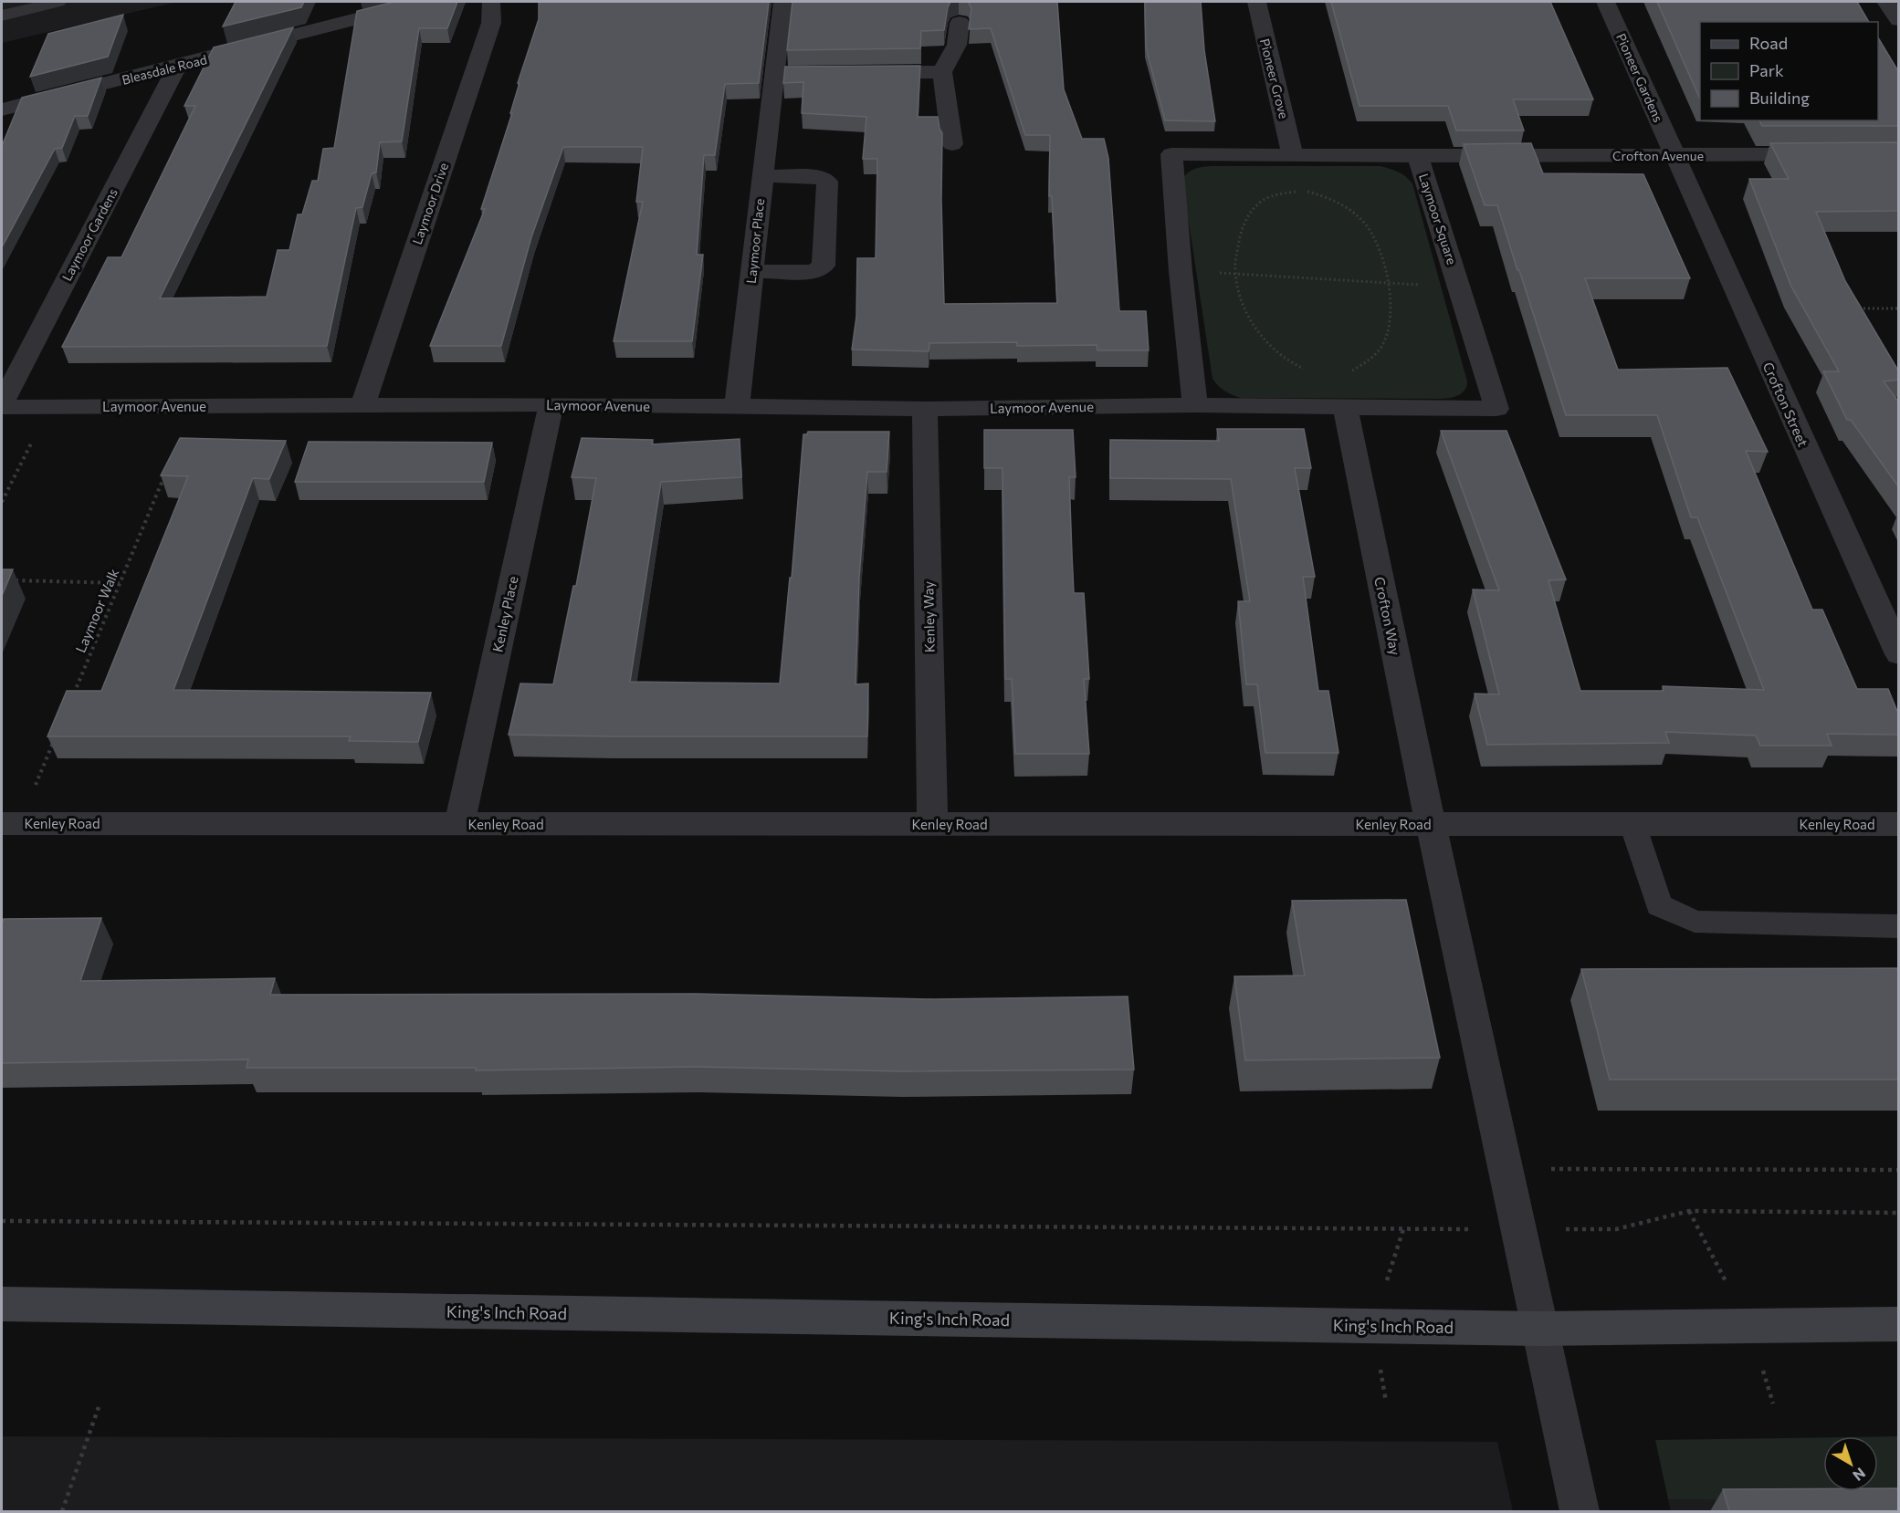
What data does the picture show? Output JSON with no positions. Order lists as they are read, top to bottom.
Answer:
{
  "streets": {
    "street": [
      "Bleasdale Road",
      "Pioneer Gardens",
      "Pioneer Grove",
      "Crofton Avenue",
      "Laymoor Drive",
      "Laymoor Square",
      "Laymoor Gardens",
      "Laymoor Place",
      "Crofton Street",
      "Laymoor Avenue",
      "Kenley Place",
      "Crofton Way",
      "Kenley Way",
      "Kenley Road",
      "King's Inch Road"
    ],
    "path": ["Laymoor Walk"]
  },
  "crossings": [
    ["Bleasdale Road", "Laymoor Gardens"],
    ["Pioneer Gardens", "Crofton Avenue"],
    ["Pioneer Gardens", "Crofton Street"],
    ["Pioneer Grove", "Laymoor Square"],
    ["Crofton Avenue", "Laymoor Square"],
    ["Crofton Avenue", "Crofton Street"],
    ["Laymoor Drive", "Laymoor Avenue"],
    ["Laymoor Square", "Laymoor Avenue"],
    ["Laymoor Square", "Crofton Way"],
    ["Laymoor Gardens", "Laymoor Avenue"],
    ["Laymoor Place", "Laymoor Avenue"],
    ["Laymoor Avenue", "Kenley Place"],
    ["Laymoor Avenue", "Kenley Way"],
    ["Kenley Place", "Kenley Road"],
    ["Crofton Way", "Kenley Road"],
    ["Crofton Way", "King's Inch Road"],
    ["Kenley Way", "Kenley Road"]
  ],
  "legend": ["Road", "Park", "Building"],
  "north": "bottom right"
}
